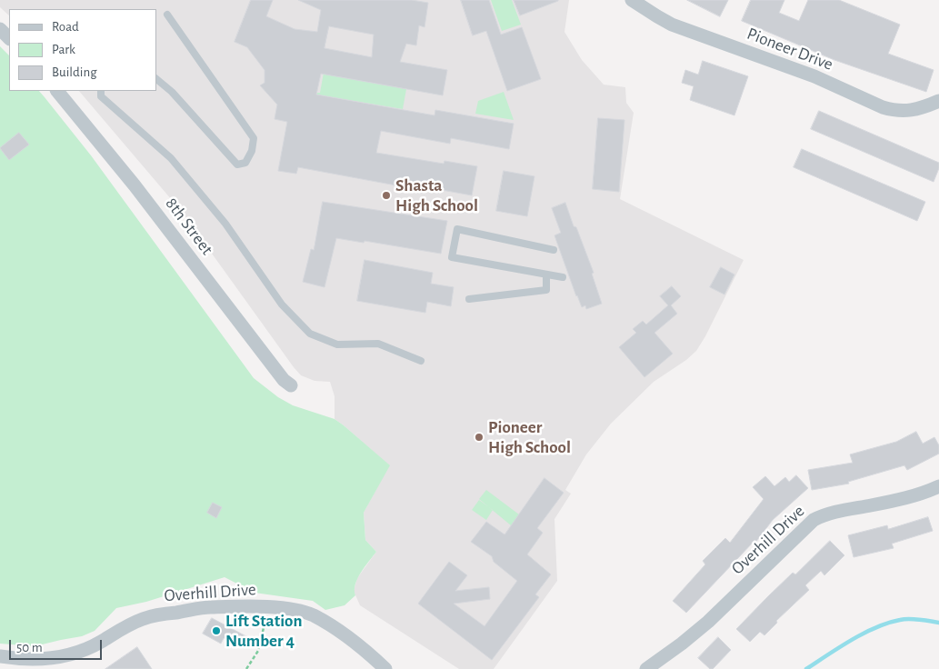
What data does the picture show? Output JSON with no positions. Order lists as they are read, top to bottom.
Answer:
{
  "streets": {
    "street": ["Pioneer Drive", "8th Street", "Overhill Drive"]
  },
  "places": ["Shasta High School", "Pioneer High School", "Lift Station Number 4"],
  "legend": ["Road", "Park", "Building"],
  "scale_bar": "50 m"
}
